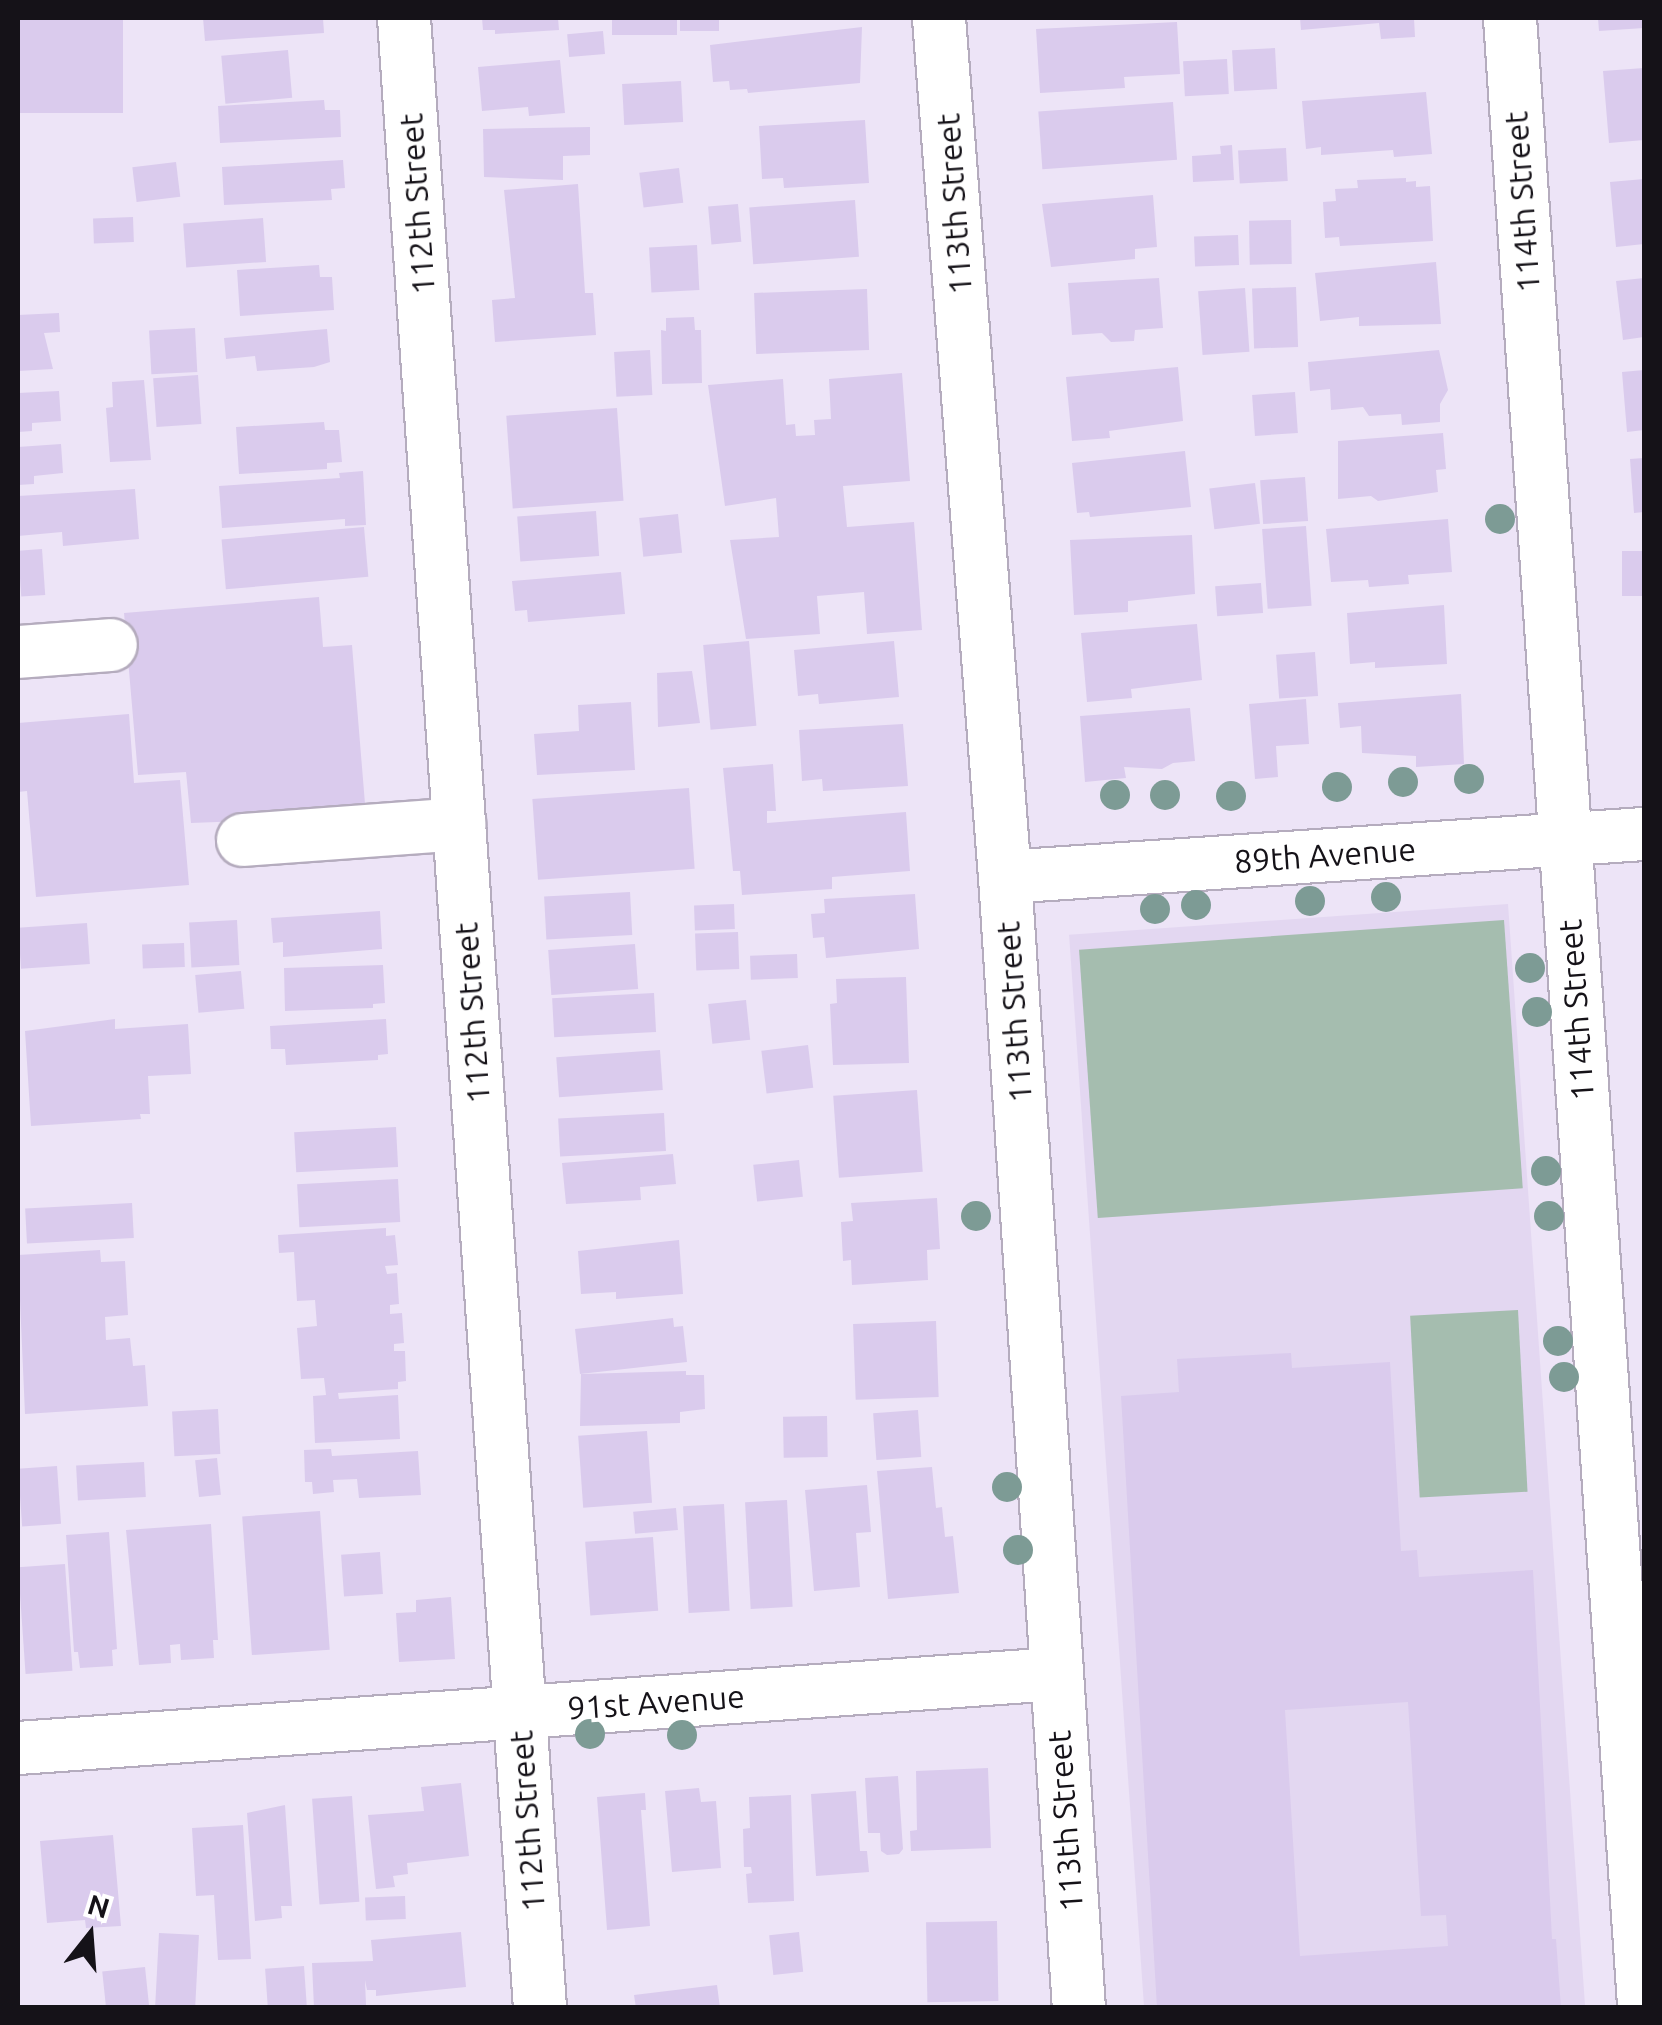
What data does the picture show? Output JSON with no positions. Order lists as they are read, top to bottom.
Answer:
{
  "streets": {
    "street": [
      "114th Street",
      "112th Street",
      "113th Street",
      "89th Avenue",
      "91st Avenue"
    ]
  },
  "crossings": [
    ["114th Street", "89th Avenue"],
    ["112th Street", "91st Avenue"],
    ["113th Street", "89th Avenue"],
    ["113th Street", "91st Avenue"]
  ],
  "north": "top"
}
